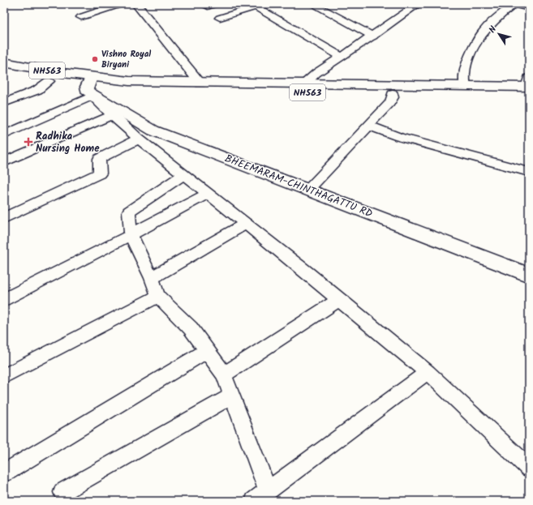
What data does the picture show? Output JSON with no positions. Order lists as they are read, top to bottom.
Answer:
{
  "streets": {
    "highway": ["NH563"],
    "street": ["BHEEMARAM-CHINTHAGATTU RD"]
  },
  "crossings": [
    ["NH563", "BHEEMARAM-CHINTHAGATTU RD"]
  ],
  "places": {
    "other": ["Vishno Royal Biryani"],
    "health": ["Radhika Nursing Home"]
  },
  "north": "top left"
}
